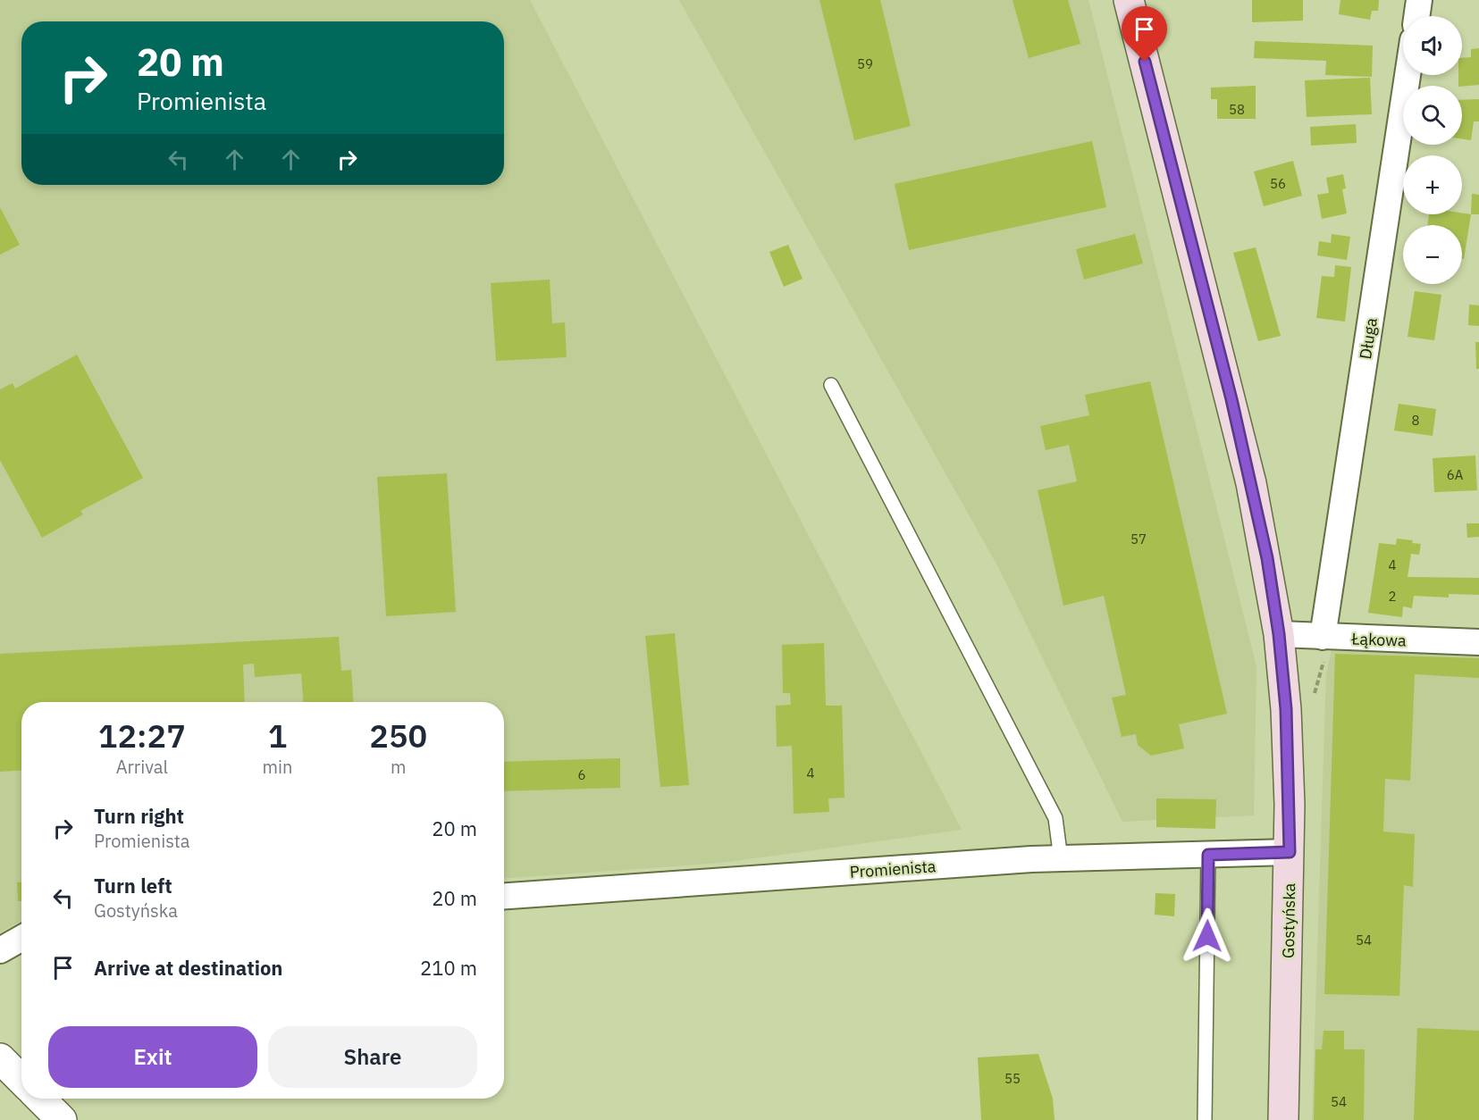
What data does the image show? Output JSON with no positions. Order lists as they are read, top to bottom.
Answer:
{
  "streets": {
    "main road": ["Gostyńska"],
    "street": ["Długa", "Łąkowa", "Promienista"]
  },
  "crossings": [
    ["Długa", "Łąkowa"],
    ["Łąkowa", "Gostyńska"],
    ["Promienista", "Gostyńska"]
  ],
  "house_numbers": [
    "59",
    "58",
    "56",
    "8",
    "6A",
    "57",
    "4",
    "2",
    "4",
    "6",
    "54",
    "55",
    "54"
  ],
  "page": {
    "map_buttons": ["+", "−"],
    "turn": ["20 m", "Promienista"],
    "eta": [
      "12:27",
      "Arrival",
      "1",
      "min",
      "250",
      "m"
    ],
    "list": [
      {
        "name": "Turn right",
        "note": "Promienista",
        "value": "20 m"
      },
      {
        "name": "Turn left",
        "note": "Gostyńska",
        "value": "20 m"
      },
      {
        "name": "Arrive at destination",
        "value": "210 m"
      }
    ],
    "buttons": ["Exit", "Share"]
  }
}
